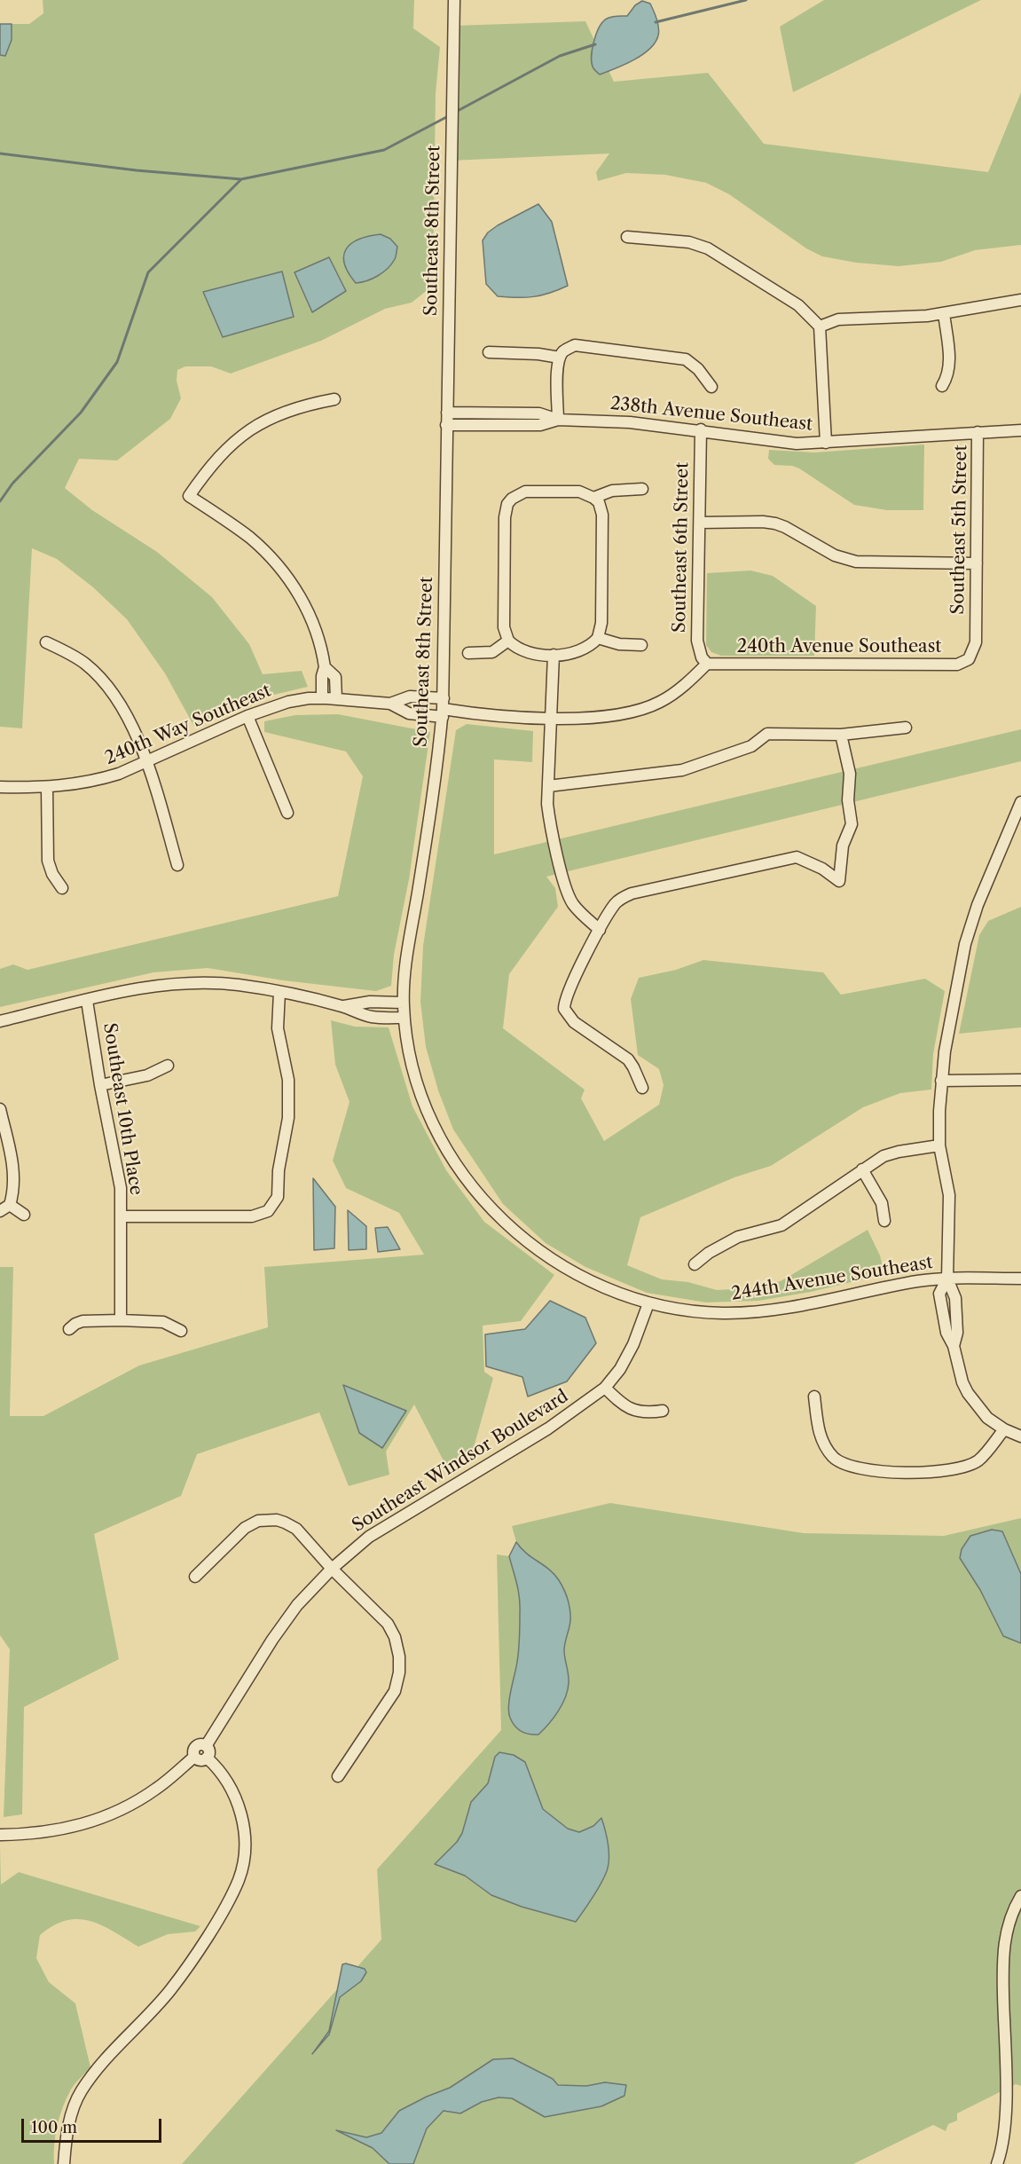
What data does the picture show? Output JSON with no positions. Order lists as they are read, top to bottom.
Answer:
{
  "streets": {
    "street": [
      "Southeast 8th Street",
      "238th Avenue Southeast",
      "Southeast 5th Street",
      "Southeast 6th Street",
      "240th Avenue Southeast",
      "240th Way Southeast",
      "Southeast 10th Place",
      "244th Avenue Southeast",
      "Southeast Windsor Boulevard"
    ]
  },
  "crossings": [
    ["Southeast 8th Street", "238th Avenue Southeast"],
    ["Southeast 8th Street", "240th Way Southeast"],
    ["Southeast 8th Street", "244th Avenue Southeast"],
    ["Southeast 8th Street", "Southeast Windsor Boulevard"],
    ["238th Avenue Southeast", "Southeast 5th Street"],
    ["238th Avenue Southeast", "Southeast 6th Street"],
    ["Southeast 5th Street", "240th Avenue Southeast"],
    ["Southeast 6th Street", "240th Avenue Southeast"],
    ["Southeast 6th Street", "240th Way Southeast"],
    ["240th Avenue Southeast", "240th Way Southeast"],
    ["244th Avenue Southeast", "Southeast Windsor Boulevard"]
  ],
  "scale_bar": "100 m"
}
